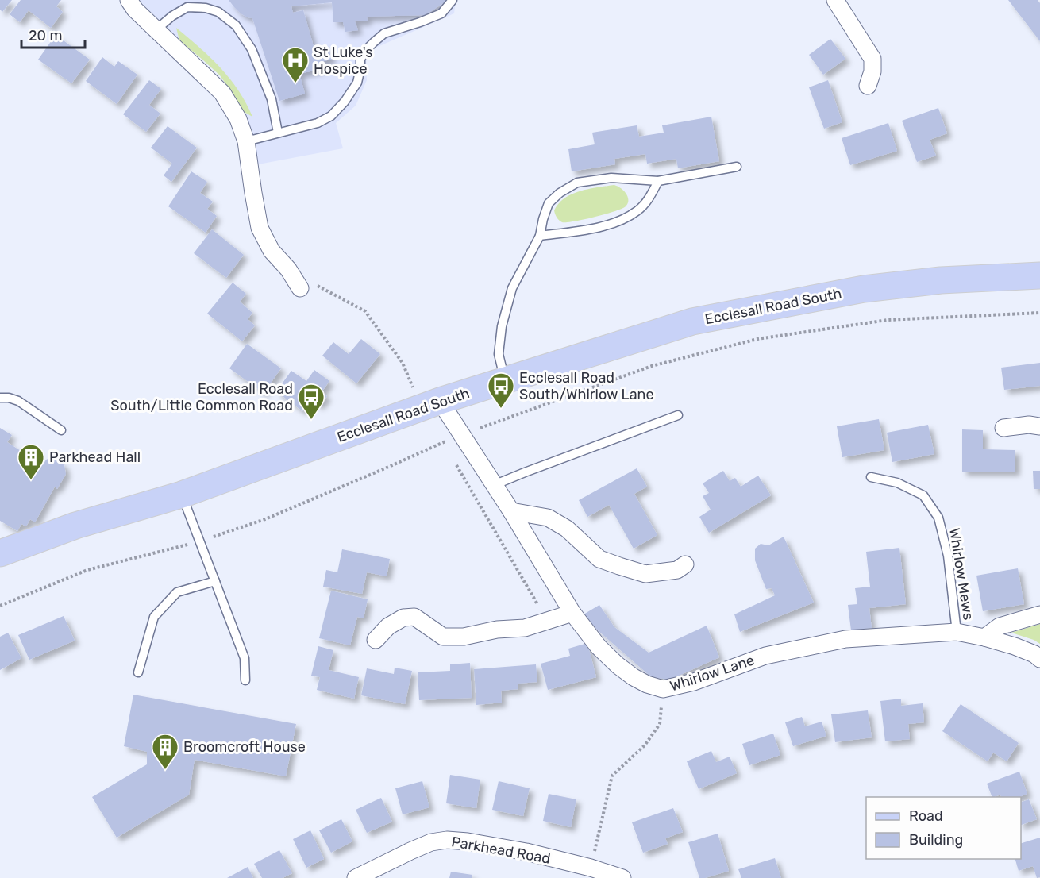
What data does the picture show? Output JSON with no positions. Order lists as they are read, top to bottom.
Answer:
{
  "streets": {
    "main road": ["Ecclesall Road South"],
    "street": ["Whirlow Lane", "Parkhead Road"],
    "lane": ["Whirlow Mews"]
  },
  "crossings": [
    ["Ecclesall Road South", "Whirlow Lane"],
    ["Whirlow Mews", "Whirlow Lane"]
  ],
  "places": {
    "hospital": ["St Luke's Hospice"],
    "bus stop": ["Ecclesall Road South/Whirlow Lane", "Ecclesall Road South/Little Common Road"],
    "building": ["Parkhead Hall", "Broomcroft House"]
  },
  "legend": ["Road", "Building"],
  "scale_bar": "20 m"
}
